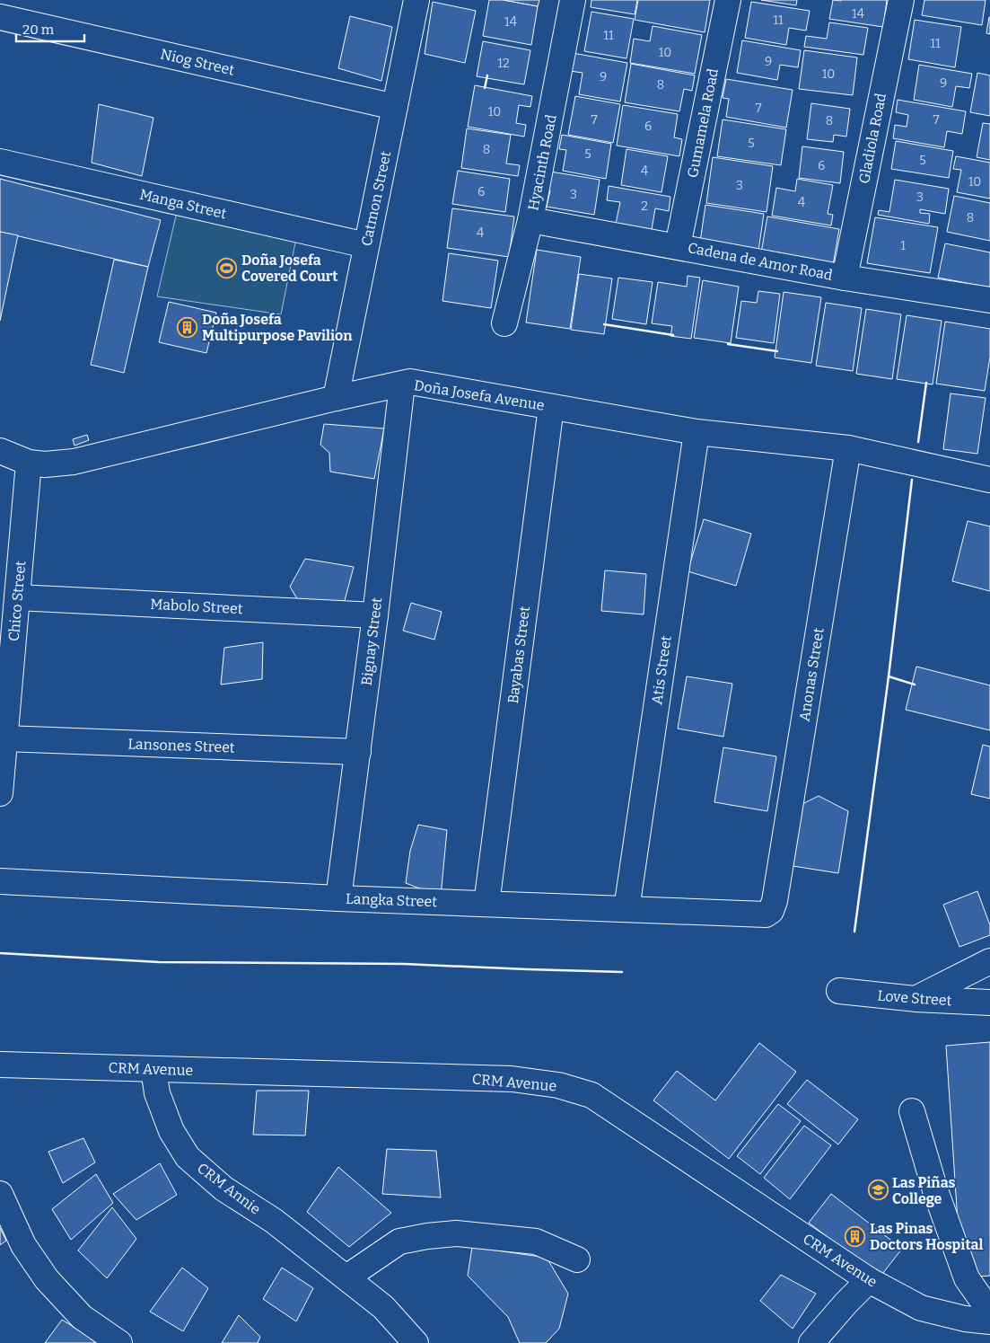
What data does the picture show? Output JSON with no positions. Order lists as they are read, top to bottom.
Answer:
{
  "streets": {
    "street": [
      "Niog Street",
      "Gumamela Road",
      "Gladiola Road",
      "Hyacinth Road",
      "Catmon Street",
      "Manga Street",
      "Cadena de Amor Road",
      "Doña Josefa Avenue",
      "Chico Street",
      "Mabolo Street",
      "Bignay Street",
      "Bayabas Street",
      "Atis Street",
      "Anonas Street",
      "Lansones Street",
      "Langka Street",
      "Love Street",
      "CRM Avenue",
      "CRM Annie"
    ]
  },
  "crossings": [
    ["Niog Street", "Catmon Street"],
    ["Gumamela Road", "Cadena de Amor Road"],
    ["Gladiola Road", "Cadena de Amor Road"],
    ["Hyacinth Road", "Cadena de Amor Road"],
    ["Catmon Street", "Manga Street"],
    ["Catmon Street", "Doña Josefa Avenue"],
    ["Doña Josefa Avenue", "Chico Street"],
    ["Doña Josefa Avenue", "Bignay Street"],
    ["Doña Josefa Avenue", "Bayabas Street"],
    ["Doña Josefa Avenue", "Atis Street"],
    ["Doña Josefa Avenue", "Anonas Street"],
    ["Chico Street", "Mabolo Street"],
    ["Chico Street", "Lansones Street"],
    ["Mabolo Street", "Bignay Street"],
    ["Bignay Street", "Lansones Street"],
    ["Bignay Street", "Langka Street"],
    ["Bayabas Street", "Langka Street"],
    ["Atis Street", "Langka Street"],
    ["Anonas Street", "Langka Street"],
    ["CRM Avenue", "CRM Annie"]
  ],
  "places": {
    "sports": ["Doña Josefa Covered Court"],
    "building": ["Doña Josefa Multipurpose Pavilion", "Las Pinas Doctors Hospital"],
    "school or university": ["Las Piñas College"]
  },
  "house_numbers": [
    "14",
    "11",
    "14",
    "11",
    "11",
    "10",
    "9",
    "12",
    "10",
    "9",
    "9",
    "8",
    "7",
    "10",
    "7",
    "7",
    "8",
    "6",
    "5",
    "8",
    "5",
    "5",
    "6",
    "4",
    "10",
    "3",
    "6",
    "3",
    "3",
    "4",
    "2",
    "8",
    "4",
    "1"
  ],
  "scale_bar": "20 m"
}
